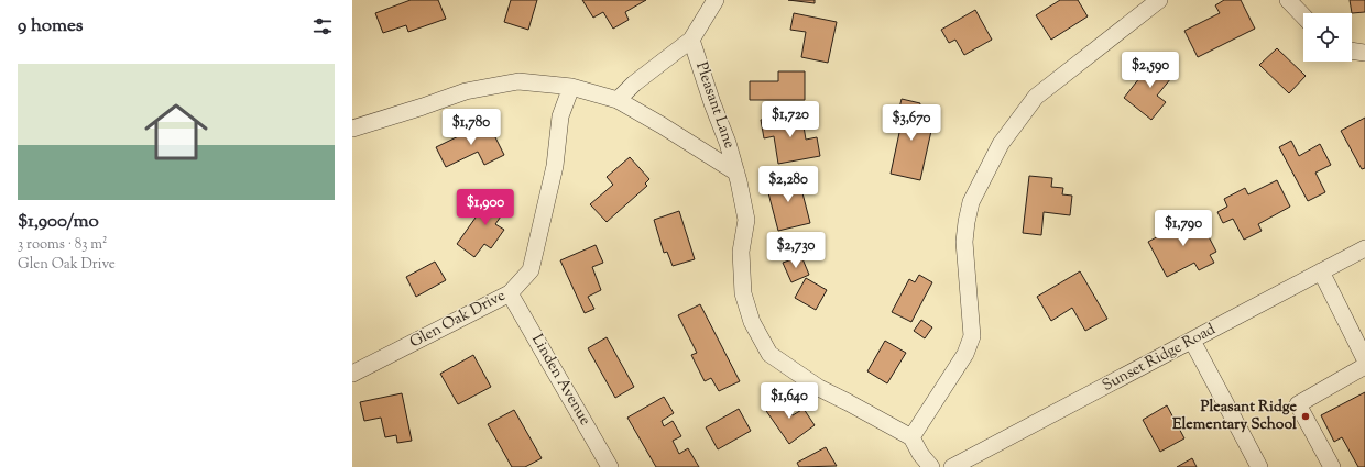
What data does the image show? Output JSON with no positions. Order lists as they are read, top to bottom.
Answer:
{
  "streets": {
    "street": [
      "Pleasant Lane",
      "Glen Oak Drive",
      "Sunset Ridge Road",
      "Linden Avenue"
    ]
  },
  "crossings": [
    ["Glen Oak Drive", "Linden Avenue"]
  ],
  "places": ["Pleasant Ridge Elementary School"],
  "page": {
    "heading": "9 homes",
    "price": [
      "$2,590",
      "$1,720",
      "$3,670",
      "$1,780",
      "$2,280",
      "$1,900",
      "$1,790",
      "$2,730",
      "$1,640"
    ],
    "list": [
      {
        "name": "$1,900/mo",
        "note": "3 rooms · 83 m² · Glen Oak Drive"
      }
    ]
  }
}
